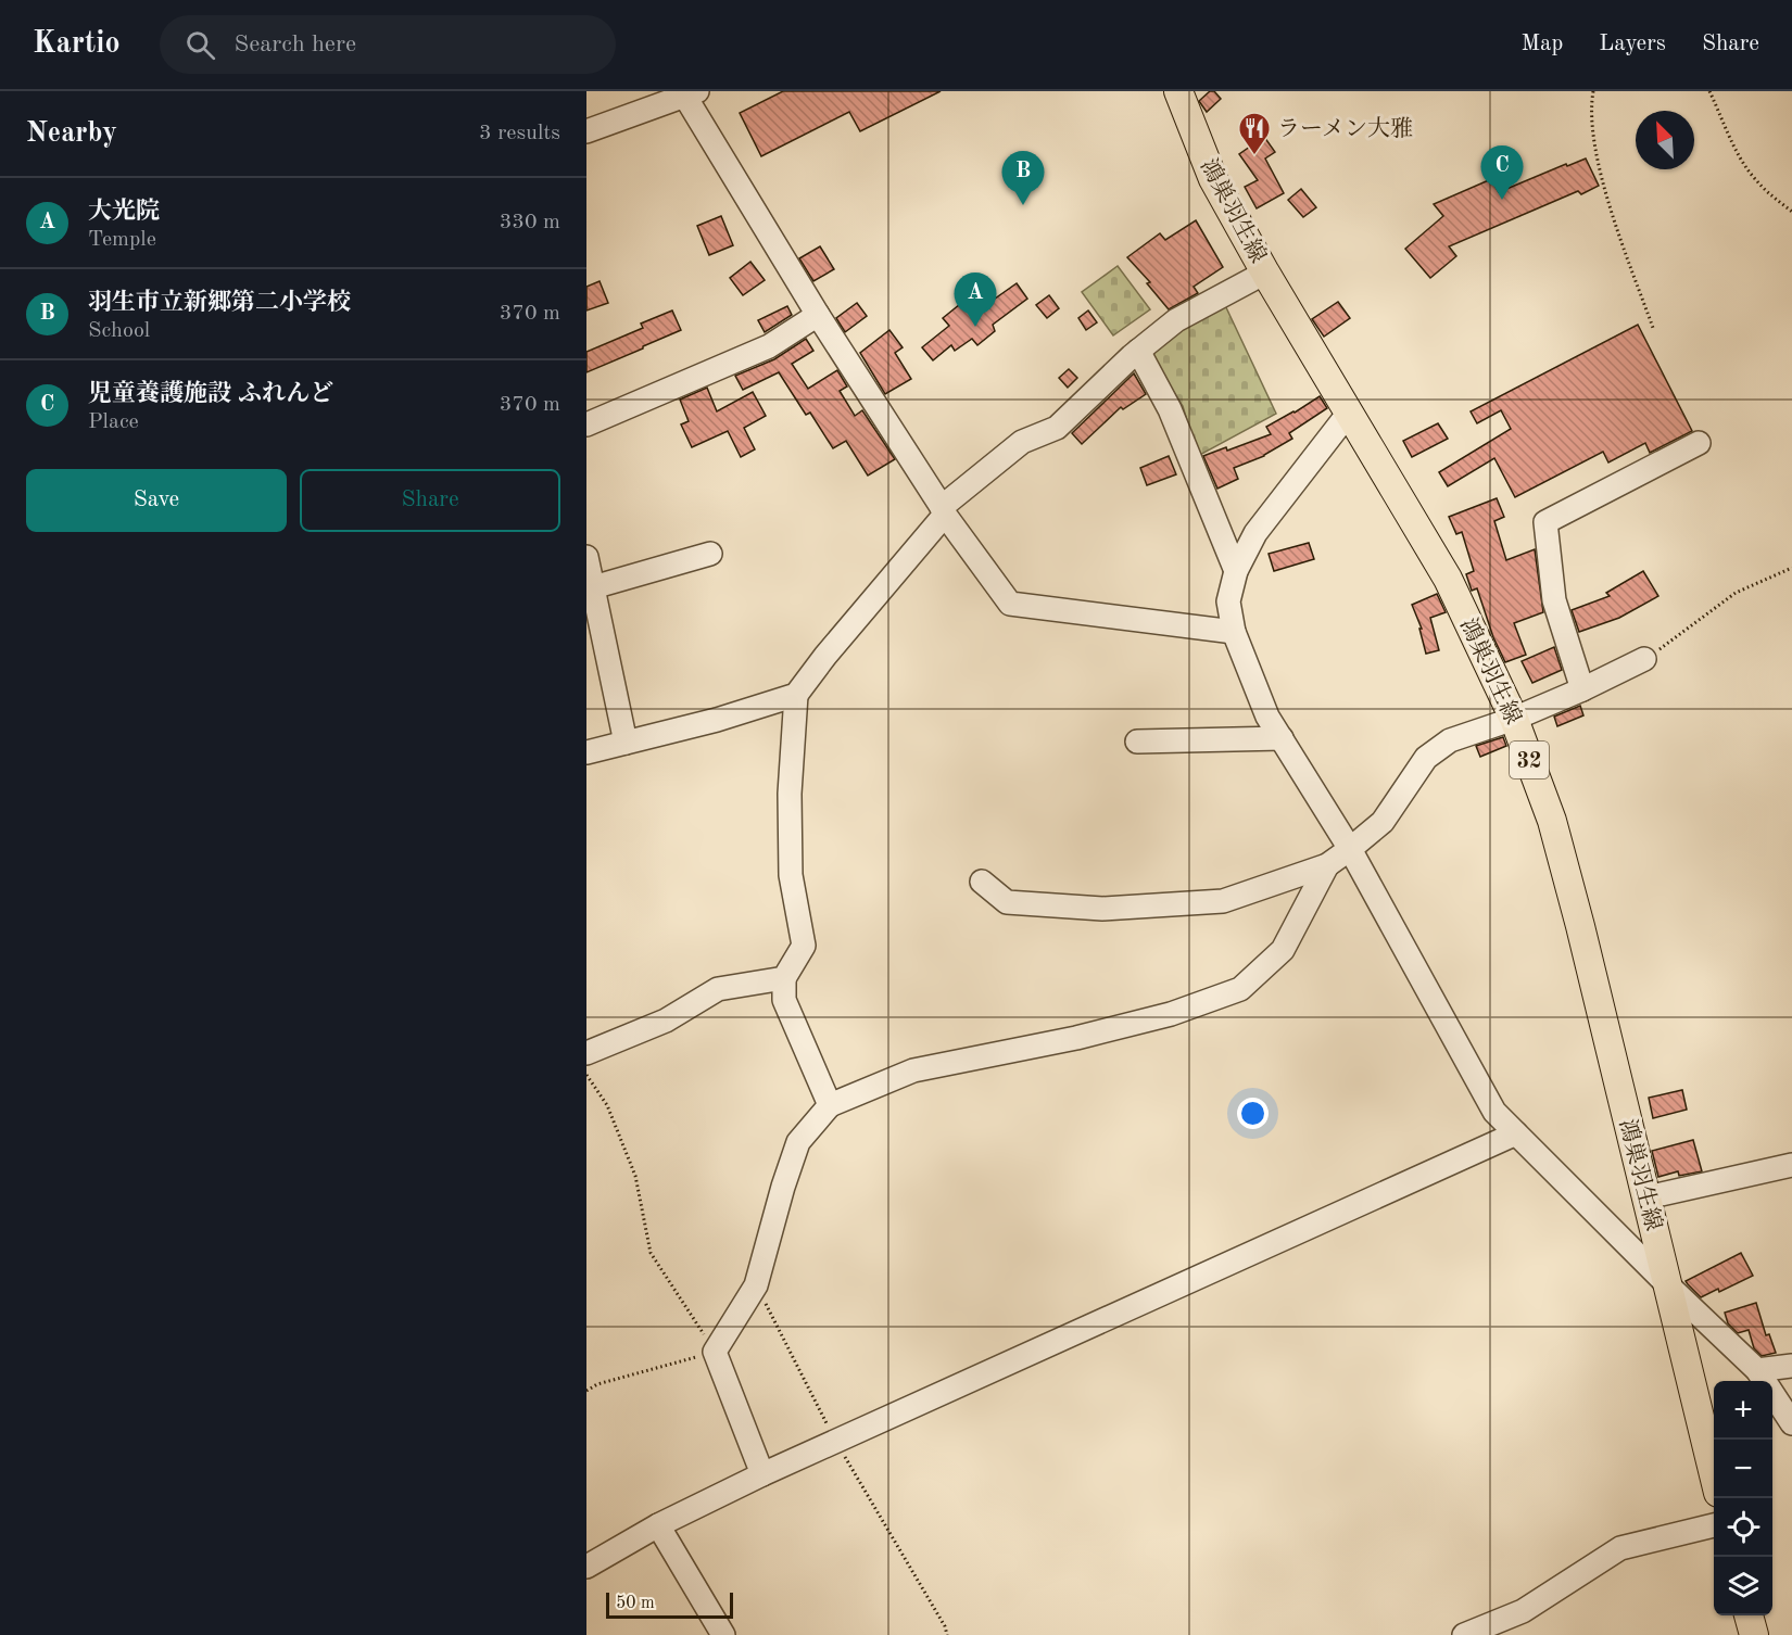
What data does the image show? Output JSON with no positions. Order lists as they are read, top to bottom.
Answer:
{
  "streets": {
    "main road": ["鴻巣羽生線", "32"]
  },
  "places": {
    "restaurant": ["ラーメン大雅"]
  },
  "scale_bar": "50 m",
  "north": "top left",
  "page": {
    "header": "Kartio",
    "search": "Search here",
    "nav": ["Map", "Layers", "Share"],
    "heading": ["Nearby", "3 results"],
    "pins": ["C", "B", "A"],
    "list": [
      {
        "mark": "A",
        "name": "大光院",
        "note": "Temple",
        "value": "330 m"
      },
      {
        "mark": "B",
        "name": "羽生市立新郷第二小学校",
        "note": "School",
        "value": "370 m"
      },
      {
        "mark": "C",
        "name": "児童養護施設 ふれんど",
        "note": "Place",
        "value": "370 m"
      }
    ],
    "buttons": ["Save", "Share"],
    "map_buttons": ["+", "−"],
    "scale": "50 m"
  }
}
